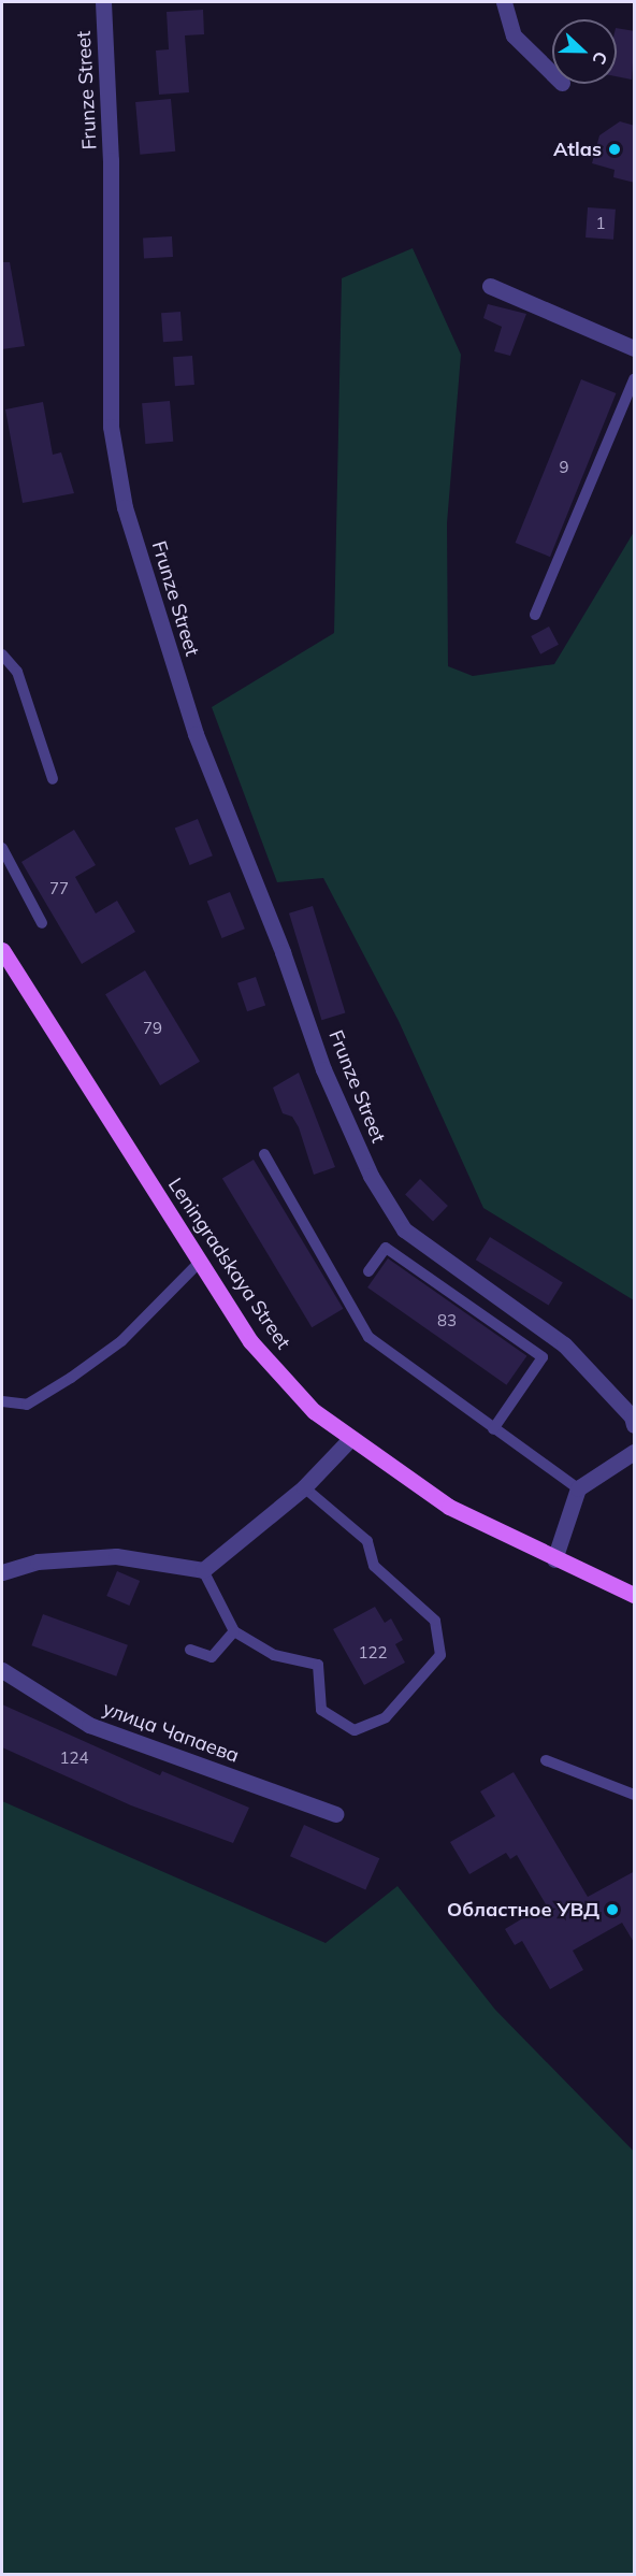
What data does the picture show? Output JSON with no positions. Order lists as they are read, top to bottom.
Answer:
{
  "streets": {
    "main road": ["Leningradskaya Street"],
    "street": ["Frunze Street", "улица Чапаева"]
  },
  "places": ["Atlas", "Областное УВД"],
  "house_numbers": [
    "1",
    "9",
    "77",
    "79",
    "83",
    "122",
    "124"
  ],
  "north": "right"
}
